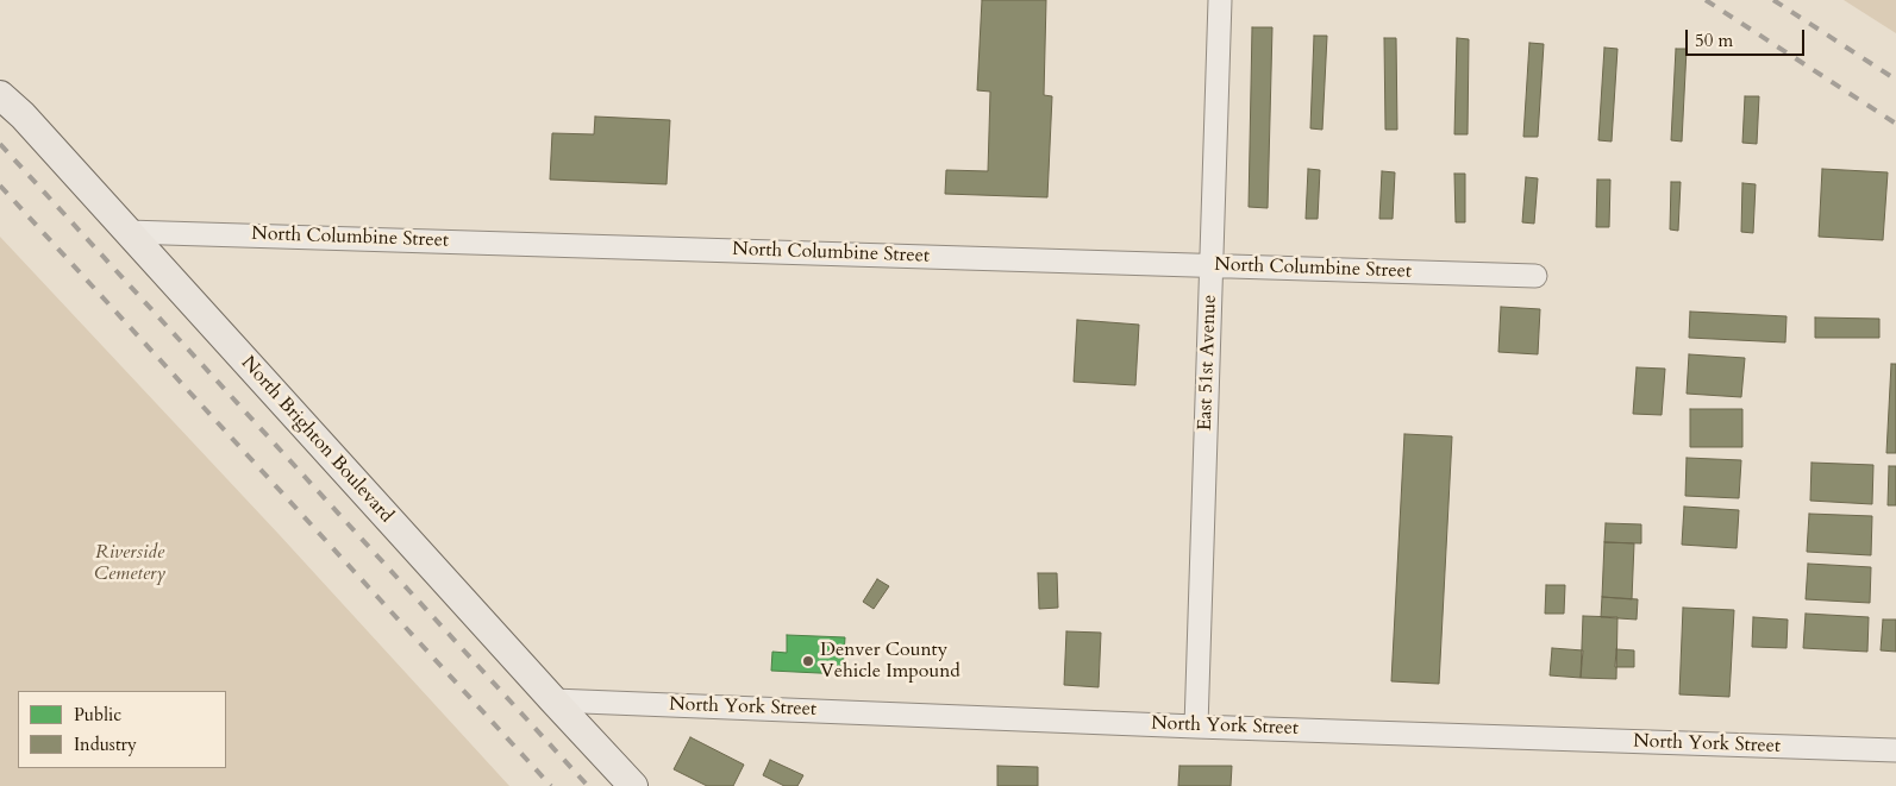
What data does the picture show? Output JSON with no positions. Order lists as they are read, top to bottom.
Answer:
{
  "streets": {
    "main road": ["North Brighton Boulevard"],
    "street": ["North Columbine Street", "East 51st Avenue", "North York Street"]
  },
  "crossings": [
    ["North Columbine Street", "East 51st Avenue"],
    ["North Columbine Street", "North Brighton Boulevard"],
    ["East 51st Avenue", "North York Street"],
    ["North Brighton Boulevard", "North York Street"]
  ],
  "parks": ["Riverside Cemetery"],
  "places": ["Denver County Vehicle Impound"],
  "legend": ["Public", "Industry"],
  "scale_bar": "50 m"
}
